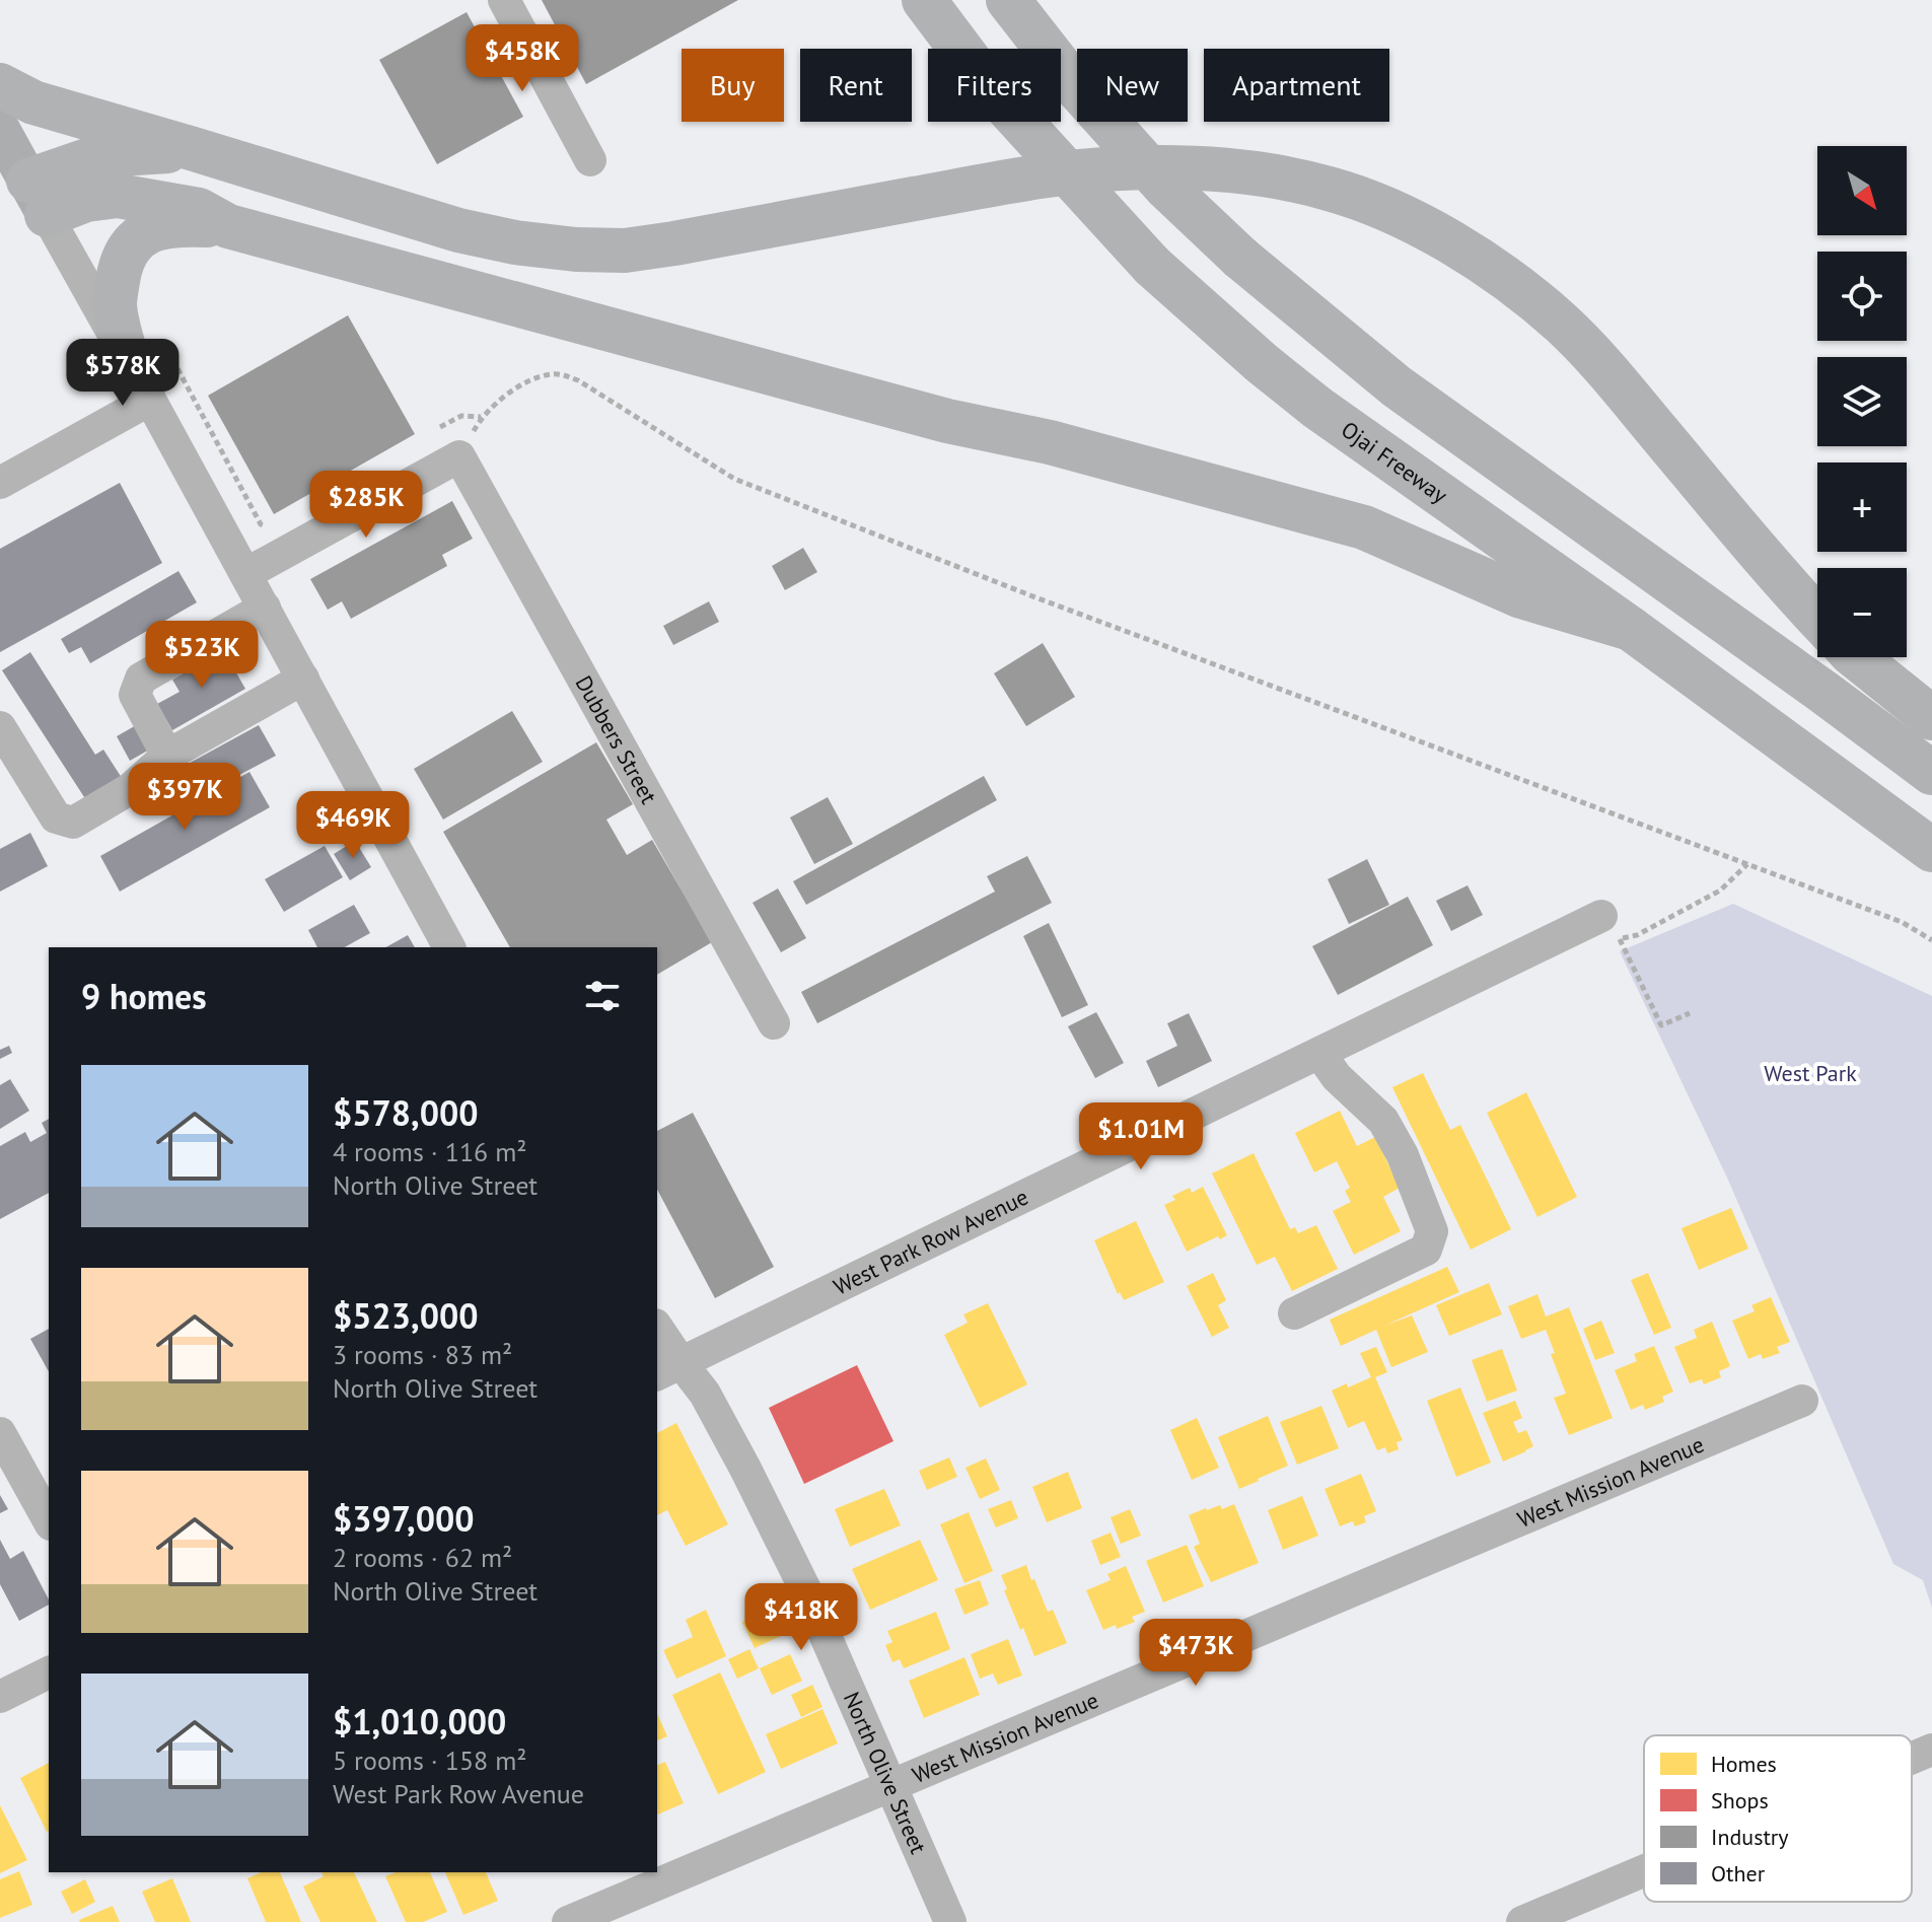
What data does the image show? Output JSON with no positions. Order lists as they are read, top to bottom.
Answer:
{
  "streets": {
    "highway": ["Ojai Freeway"],
    "street": [
      "Dubbers Street",
      "West Park Row Avenue",
      "West Mission Avenue",
      "North Olive Street"
    ]
  },
  "crossings": [
    ["West Park Row Avenue", "North Olive Street"],
    ["West Mission Avenue", "North Olive Street"]
  ],
  "parks": ["West Park"],
  "legend": [
    "Homes",
    "Shops",
    "Industry",
    "Other"
  ],
  "north": "bottom right",
  "page": {
    "price": [
      "$458K",
      "$578K",
      "$285K",
      "$523K",
      "$397K",
      "$469K",
      "$1.01M",
      "$418K",
      "$473K"
    ],
    "chip": [
      "Buy",
      "Rent",
      "Filters",
      "New",
      "Apartment"
    ],
    "map_buttons": ["+", "−"],
    "heading": "9 homes",
    "list": [
      {
        "name": "$578,000",
        "note": "4 rooms · 116 m² · North Olive Street"
      },
      {
        "name": "$523,000",
        "note": "3 rooms · 83 m² · North Olive Street"
      },
      {
        "name": "$397,000",
        "note": "2 rooms · 62 m² · North Olive Street"
      },
      {
        "name": "$1,010,000",
        "note": "5 rooms · 158 m² · West Park Row Avenue"
      }
    ]
  }
}
